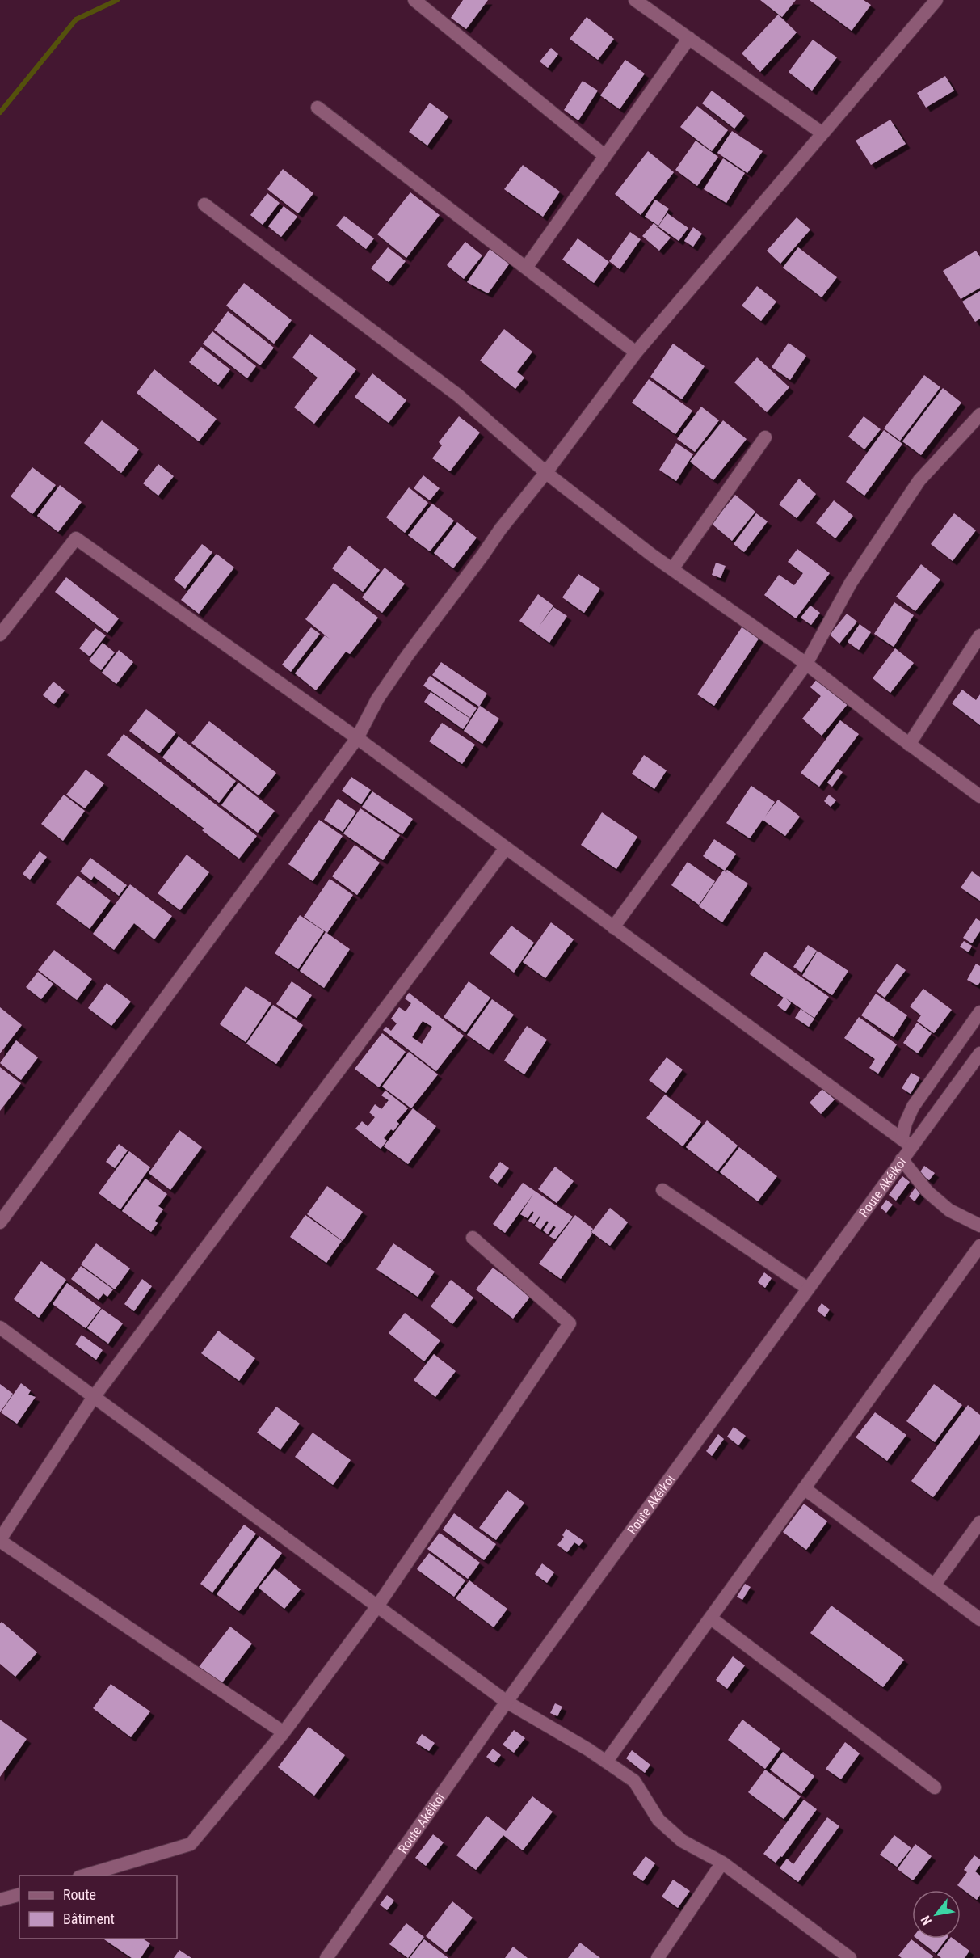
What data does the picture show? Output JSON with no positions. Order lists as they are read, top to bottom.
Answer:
{
  "streets": {
    "street": ["Route Akéikoi"]
  },
  "legend": ["Route", "Bâtiment"],
  "north": "bottom left"
}
